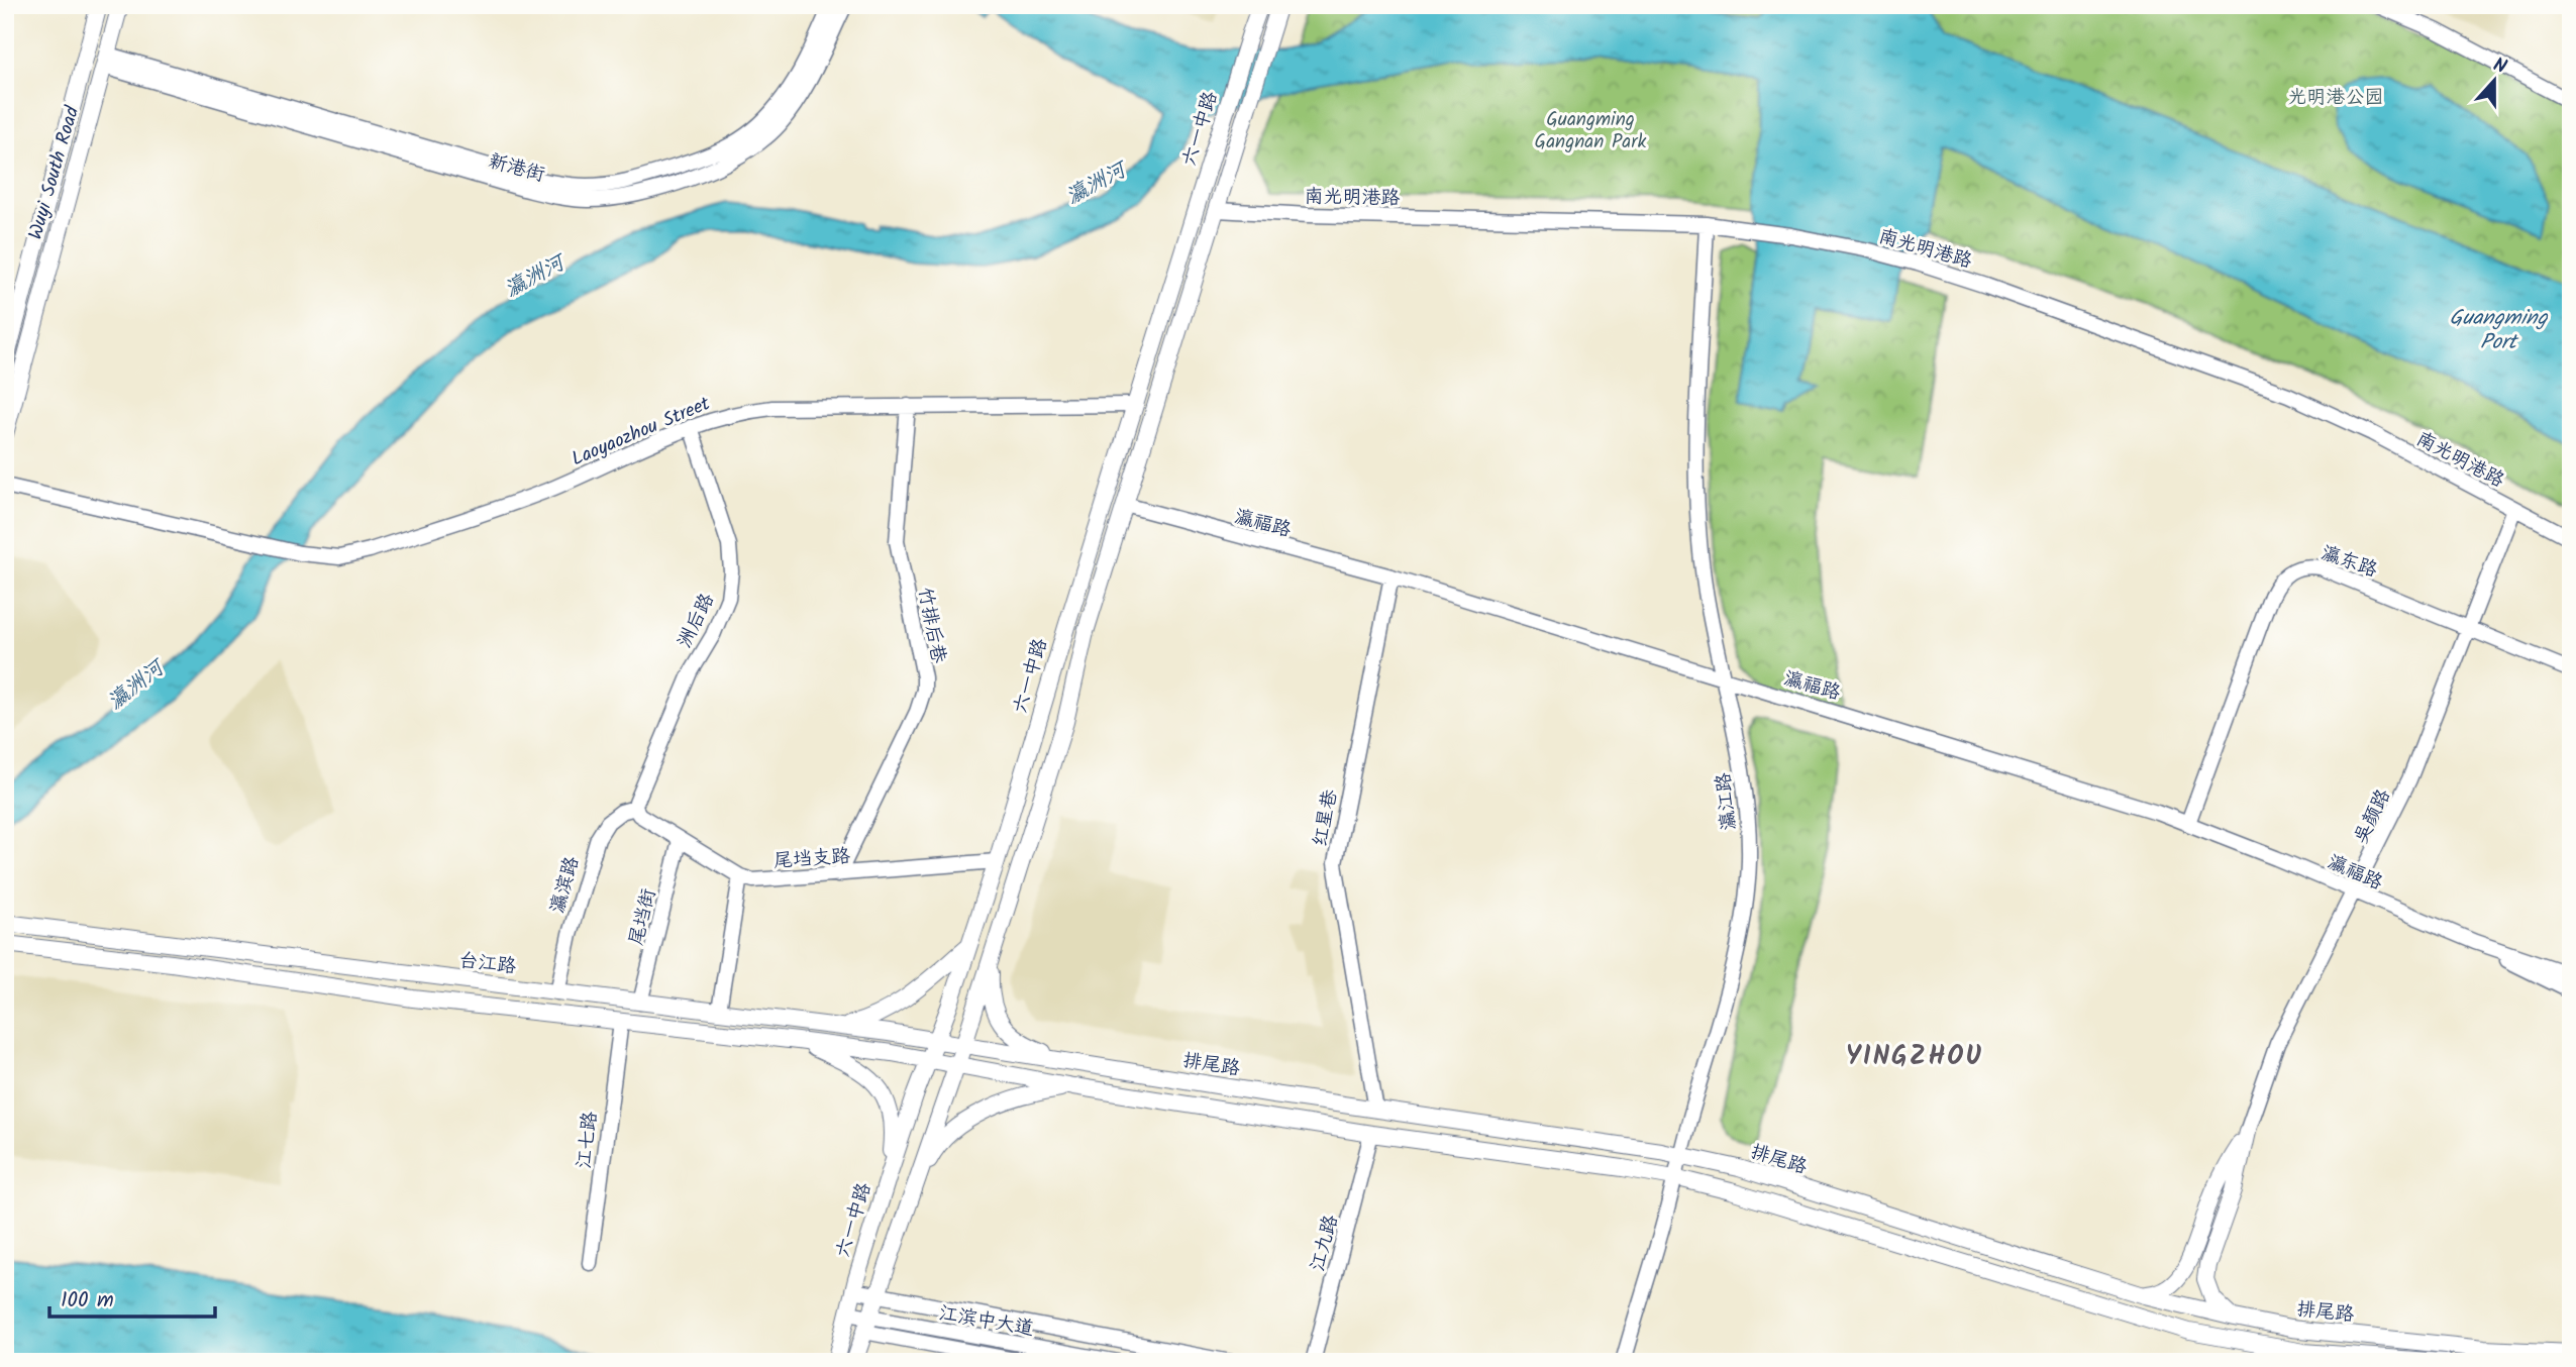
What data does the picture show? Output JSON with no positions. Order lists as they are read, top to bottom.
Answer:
{
  "streets": {
    "main road": [
      "六一中路",
      "Wuyi South Road",
      "台江路",
      "排尾路"
    ],
    "street": [
      "新港街",
      "南光明港路",
      "Laoyaozhou Street",
      "瀛福路",
      "瀛东路",
      "洲后路",
      "竹排后巷",
      "瀛江路",
      "吴颜路",
      "红星巷",
      "尾垱支路",
      "瀛滨路",
      "尾垱街",
      "江七路",
      "江九路",
      "江滨中大道"
    ]
  },
  "crossings": [
    ["六一中路", "Laoyaozhou Street"],
    ["六一中路", "尾垱支路"],
    ["六一中路", "台江路"],
    ["六一中路", "江滨中大道"],
    ["新港街", "Wuyi South Road"],
    ["南光明港路", "瀛江路"],
    ["南光明港路", "吴颜路"],
    ["Laoyaozhou Street", "洲后路"],
    ["Laoyaozhou Street", "竹排后巷"],
    ["瀛福路", "瀛东路"],
    ["瀛福路", "瀛江路"],
    ["瀛福路", "吴颜路"],
    ["瀛福路", "红星巷"],
    ["瀛东路", "吴颜路"],
    ["洲后路", "尾垱支路"],
    ["洲后路", "瀛滨路"],
    ["竹排后巷", "尾垱支路"],
    ["瀛江路", "排尾路"],
    ["红星巷", "排尾路"],
    ["尾垱支路", "瀛滨路"],
    ["尾垱支路", "尾垱街"],
    ["瀛滨路", "台江路"],
    ["尾垱街", "台江路"],
    ["台江路", "排尾路"]
  ],
  "districts": ["YINGZHOU"],
  "water": ["瀛洲河", "Guangming Port"],
  "parks": ["光明港公园", "Guangming Gangnan Park"],
  "scale_bar": "100 m",
  "north": "top"
}
